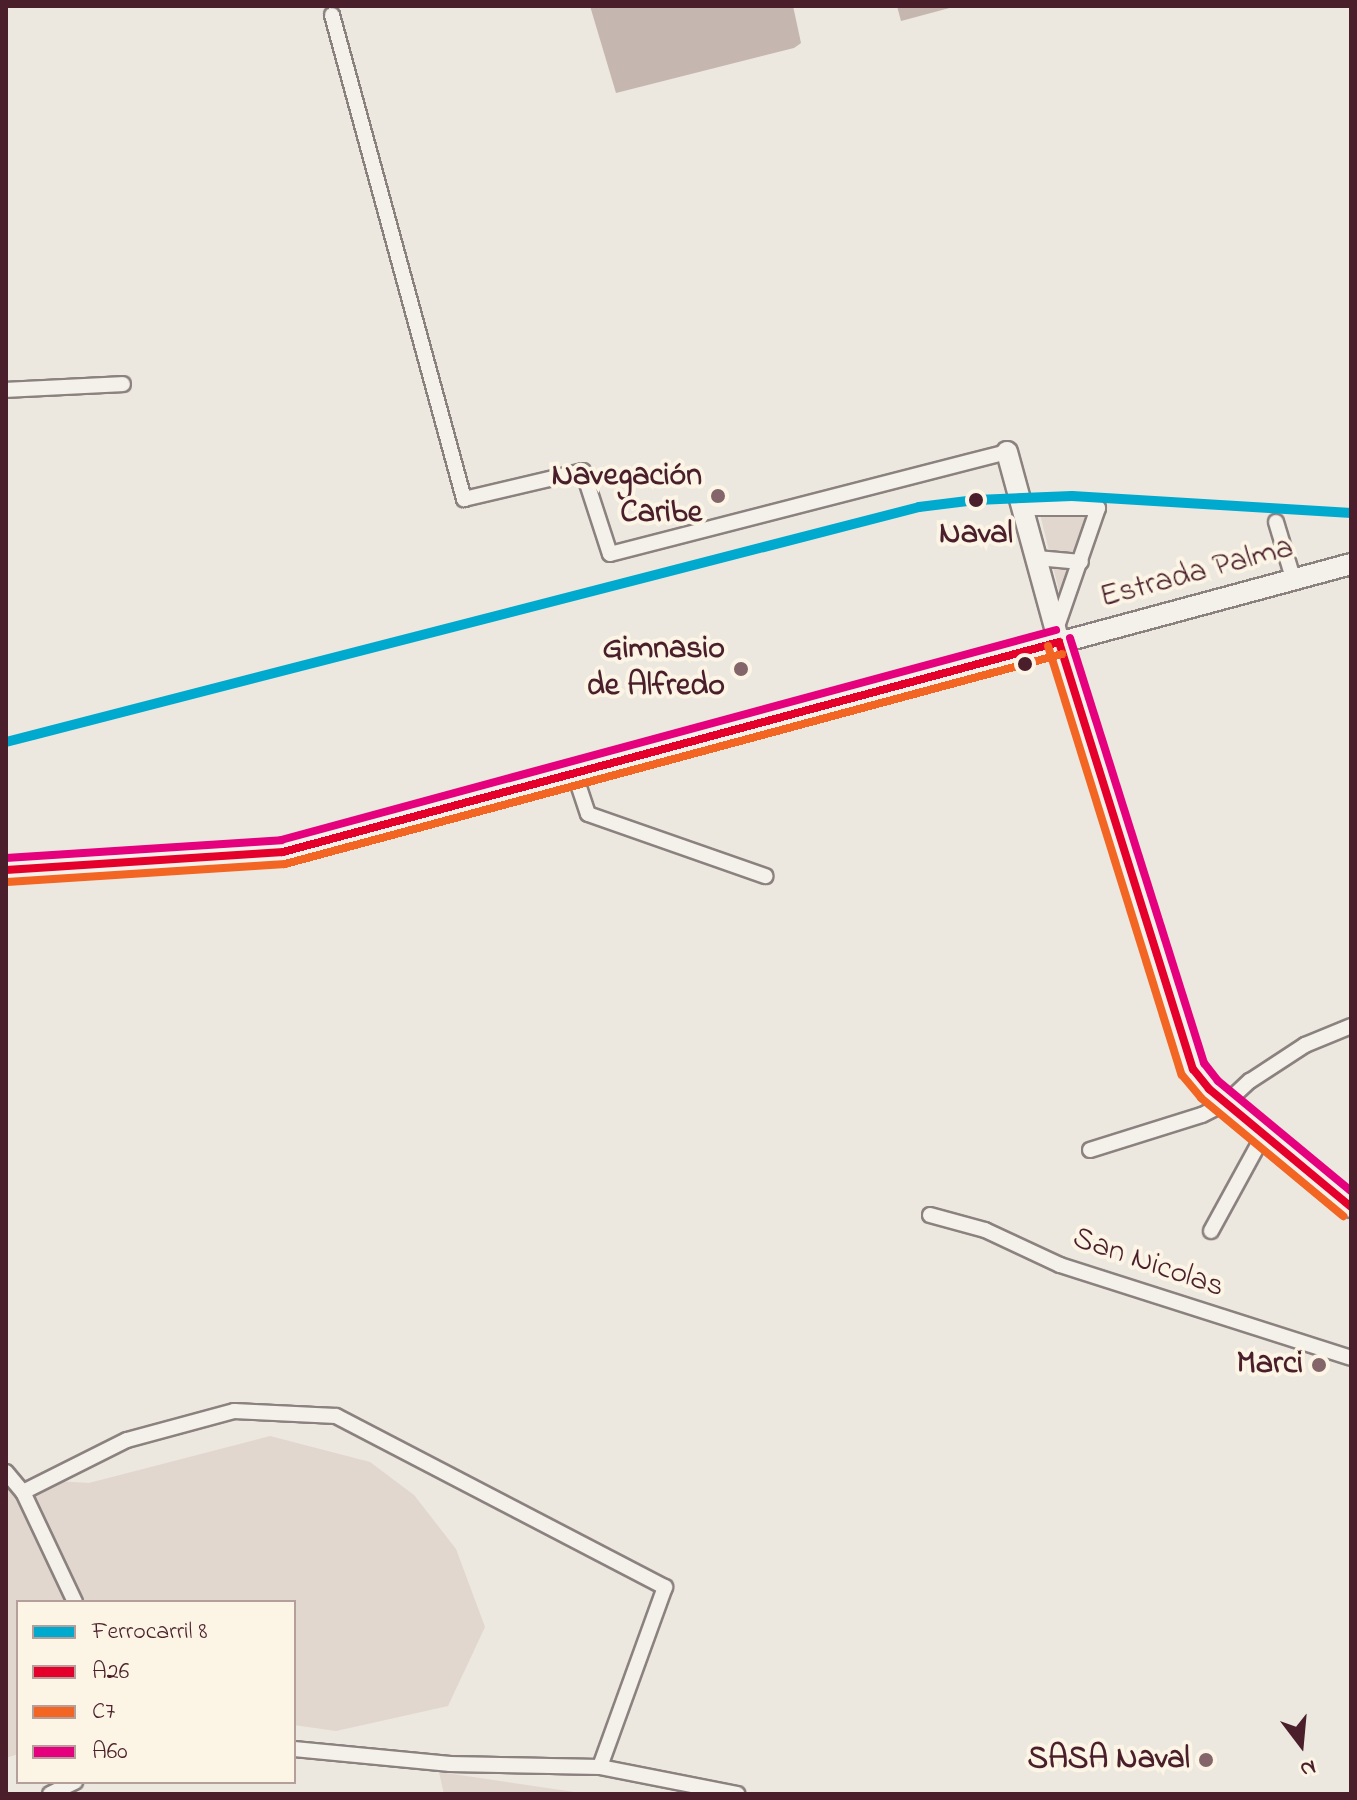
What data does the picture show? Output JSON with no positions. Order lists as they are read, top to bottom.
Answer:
{
  "streets": {
    "main road": ["Estrada Palma"],
    "street": ["San Nicolas"]
  },
  "places": [
    "Navegación Caribe",
    "Naval",
    "Gimnasio de Alfredo",
    "Marci",
    "SASA Naval"
  ],
  "lines": [
    "rail line 8",
    "transit line A60",
    "transit line A26",
    "transit line C7"
  ],
  "legend": [
    "Ferrocarril 8",
    "A26",
    "C7",
    "A60"
  ],
  "north": "bottom"
}
